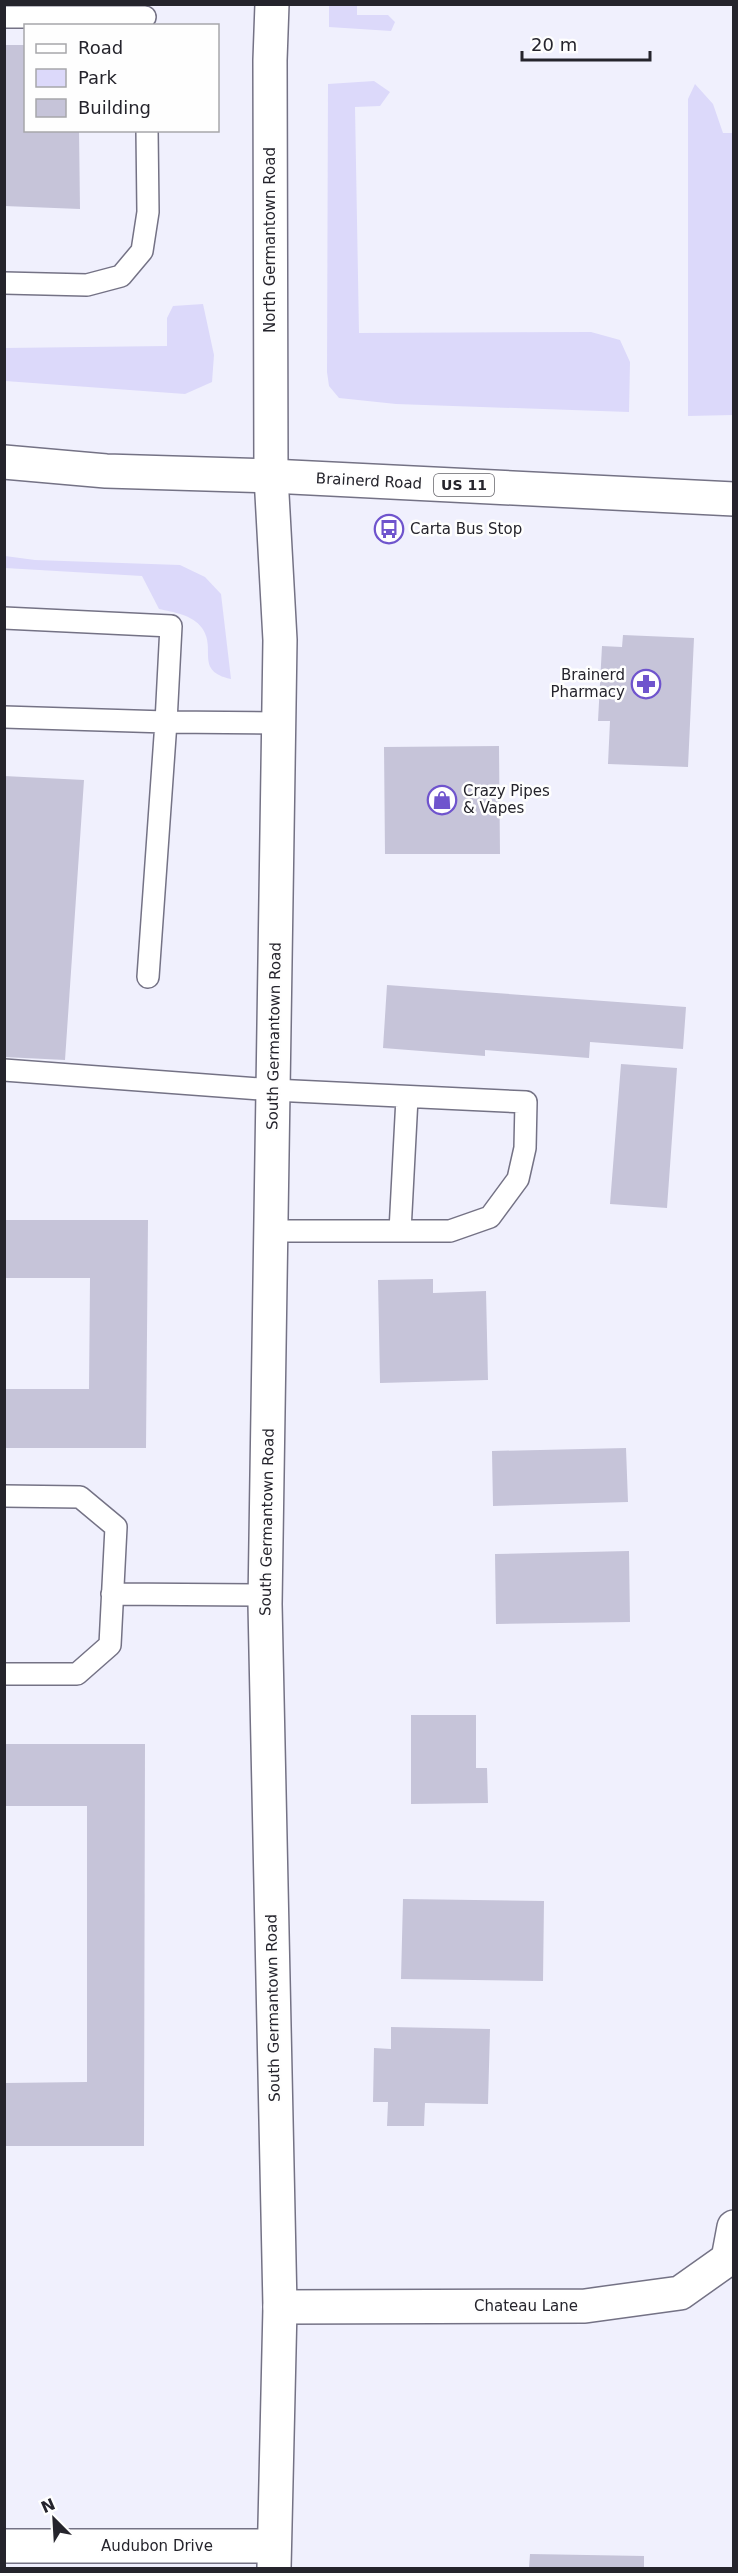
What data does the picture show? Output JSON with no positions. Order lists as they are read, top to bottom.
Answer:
{
  "streets": {
    "main road": [
      "North Germantown Road",
      "Brainerd Road",
      "US 11",
      "South Germantown Road",
      "Chateau Lane",
      "Audubon Drive"
    ]
  },
  "crossings": [
    ["North Germantown Road", "Brainerd Road"],
    ["North Germantown Road", "South Germantown Road"],
    ["Brainerd Road", "South Germantown Road"],
    ["South Germantown Road", "Chateau Lane"],
    ["South Germantown Road", "Audubon Drive"]
  ],
  "places": {
    "bus stop": ["Carta Bus Stop"],
    "pharmacy": ["Brainerd Pharmacy"],
    "shop": ["Crazy Pipes & Vapes"]
  },
  "legend": ["Road", "Park", "Building"],
  "scale_bar": "20 m",
  "north": "top left"
}
